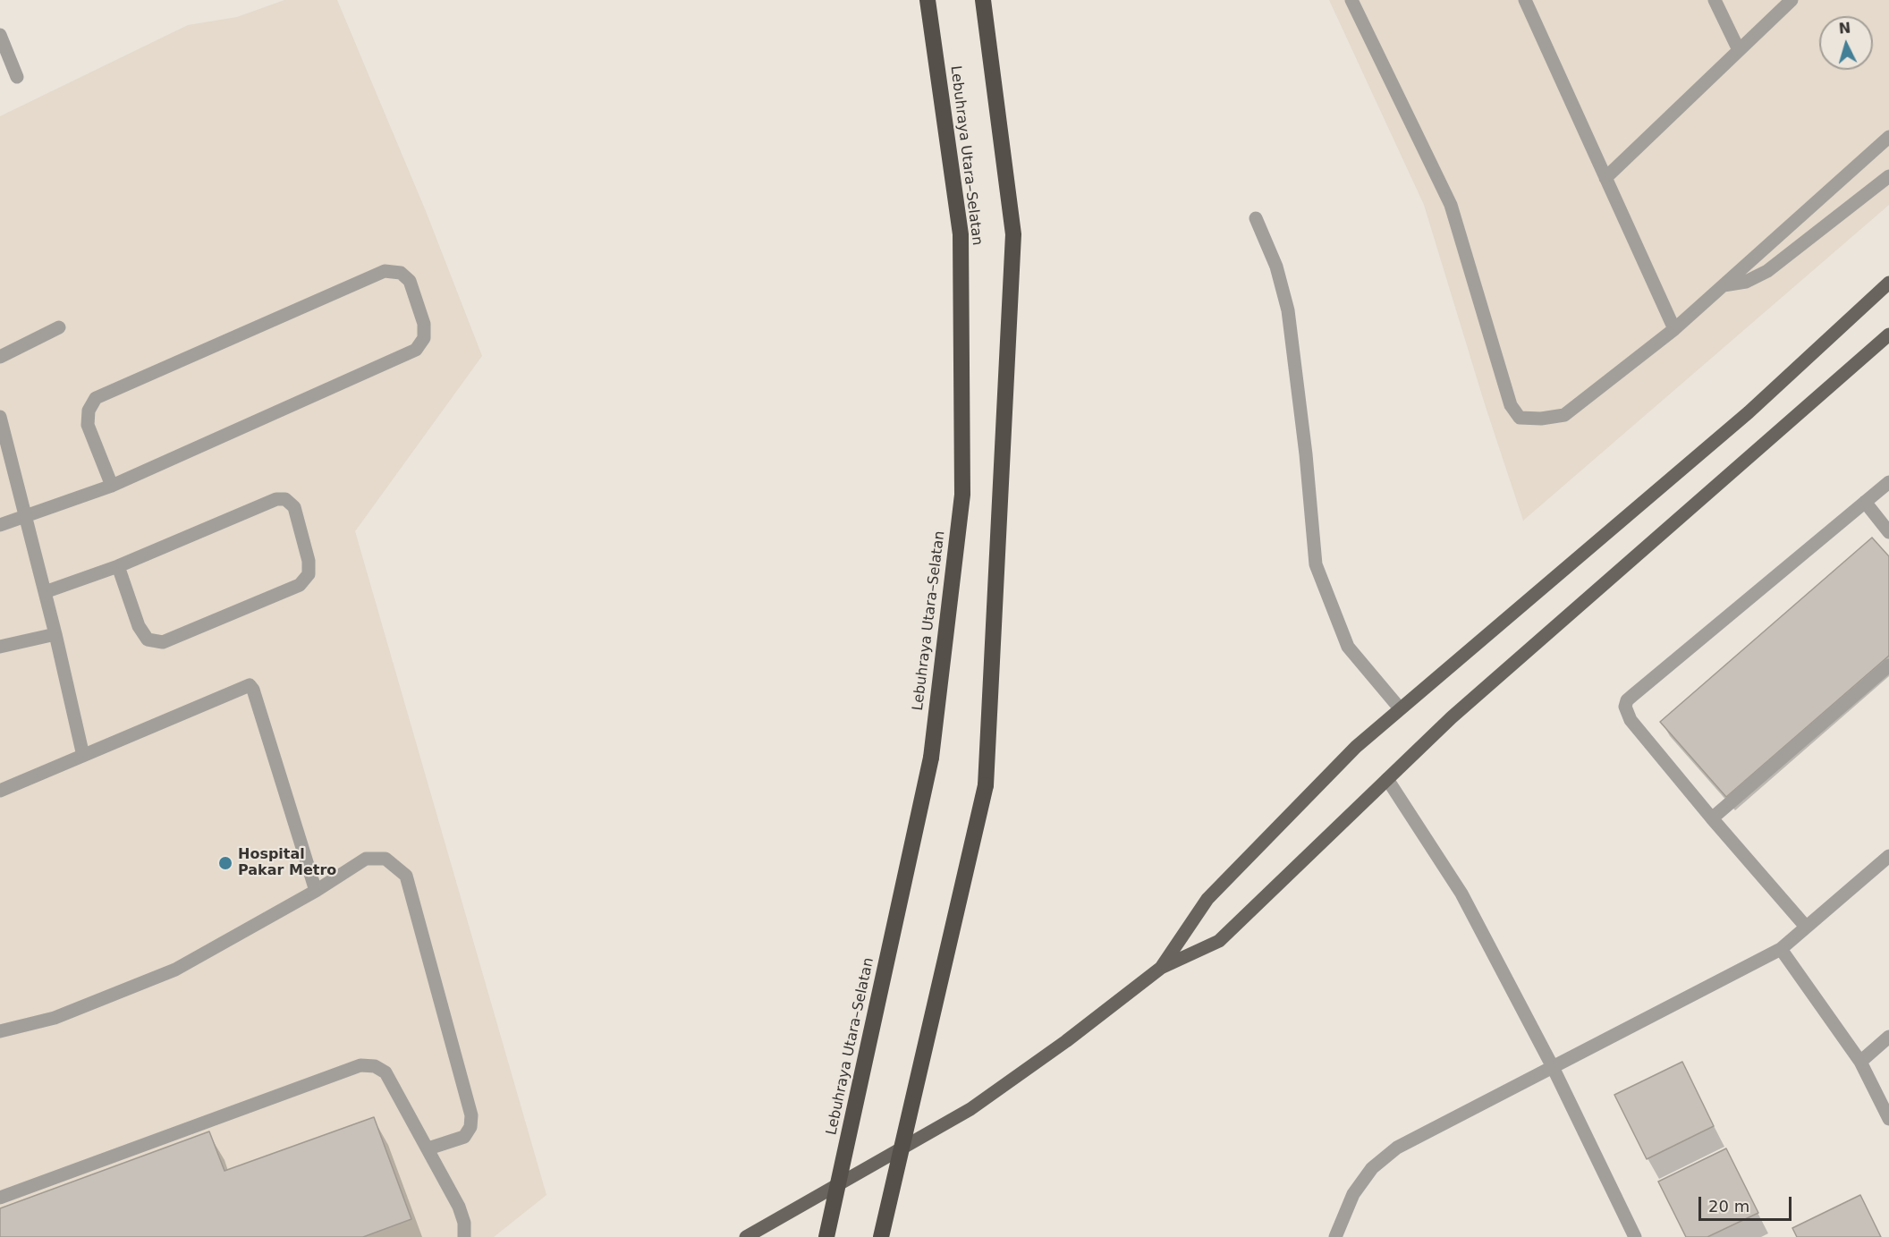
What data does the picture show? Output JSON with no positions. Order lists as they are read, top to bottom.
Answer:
{
  "streets": {
    "highway": ["Lebuhraya Utara–Selatan"]
  },
  "places": ["Hospital Pakar Metro"],
  "scale_bar": "20 m",
  "north": "top"
}
